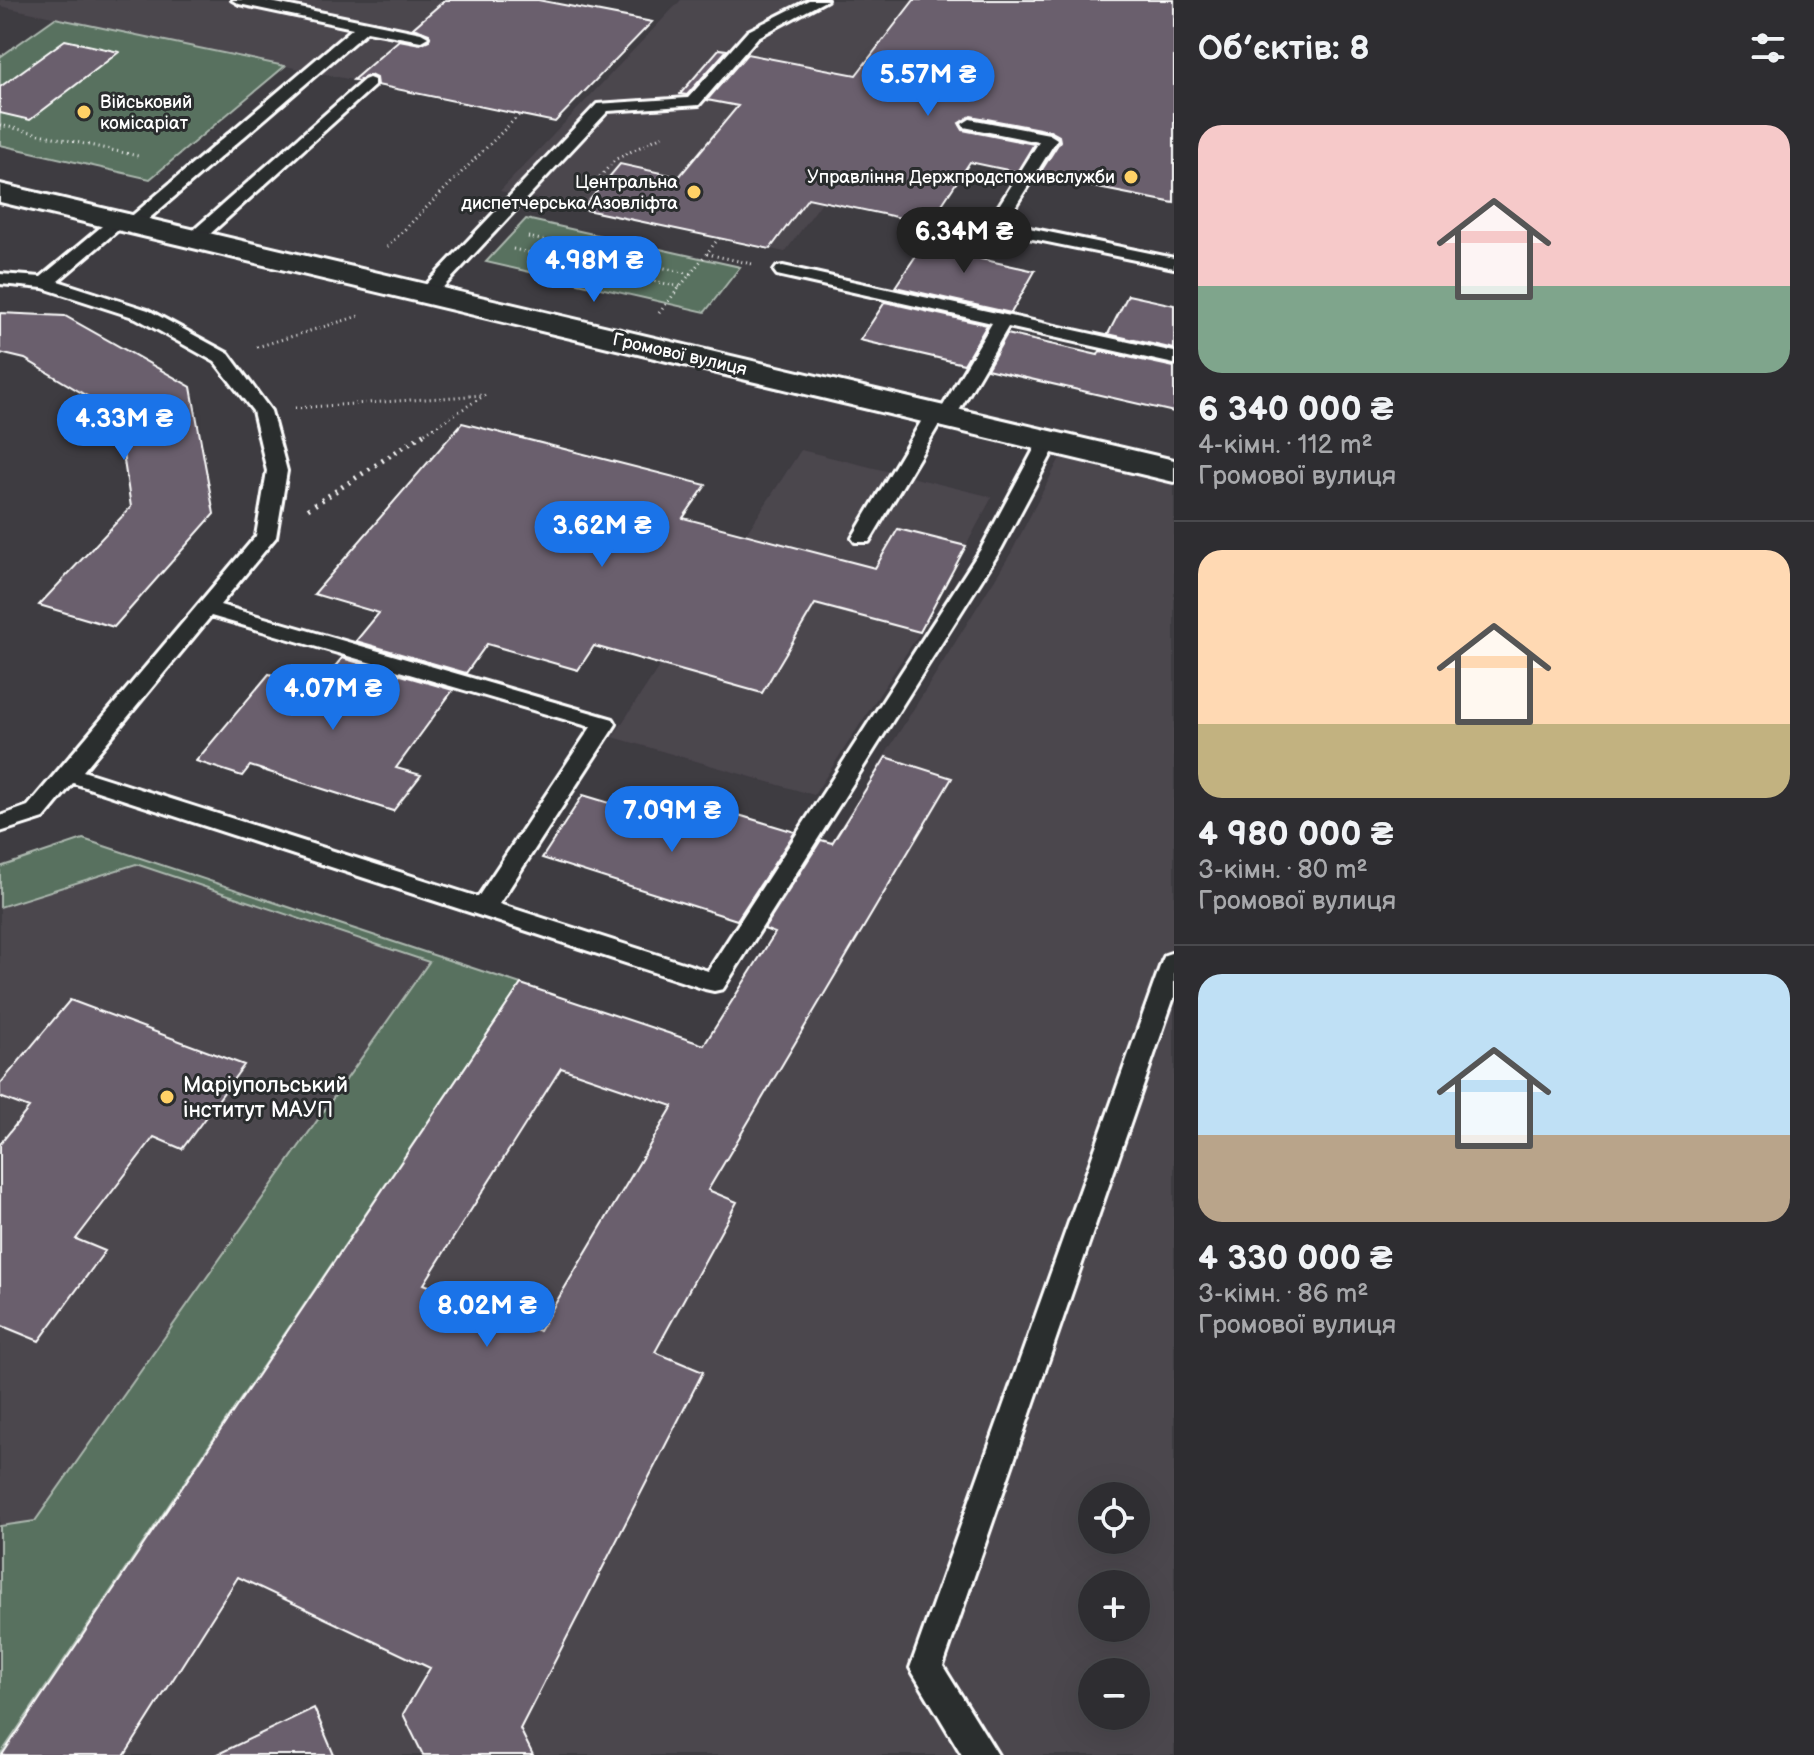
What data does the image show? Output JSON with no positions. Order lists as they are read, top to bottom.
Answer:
{
  "streets": {
    "street": ["Громової вулиця"]
  },
  "places": [
    "Військовий комісаріат",
    "Управління Держпродспоживслужби",
    "Центральна диспетчерська Азовліфта",
    "Маріупольський інститут МАУП"
  ],
  "page": {
    "heading": "Об’єктів: 8",
    "price": [
      "5.57M ₴",
      "6.34M ₴",
      "4.98M ₴",
      "4.33M ₴",
      "3.62M ₴",
      "4.07M ₴",
      "7.09M ₴",
      "8.02M ₴"
    ],
    "list": [
      {
        "name": "6 340 000 ₴",
        "note": "4-кімн. · 112 m² · Громової вулиця"
      },
      {
        "name": "4 980 000 ₴",
        "note": "3-кімн. · 80 m² · Громової вулиця"
      },
      {
        "name": "4 330 000 ₴",
        "note": "3-кімн. · 86 m² · Громової вулиця"
      }
    ],
    "map_buttons": ["+", "−"]
  }
}
